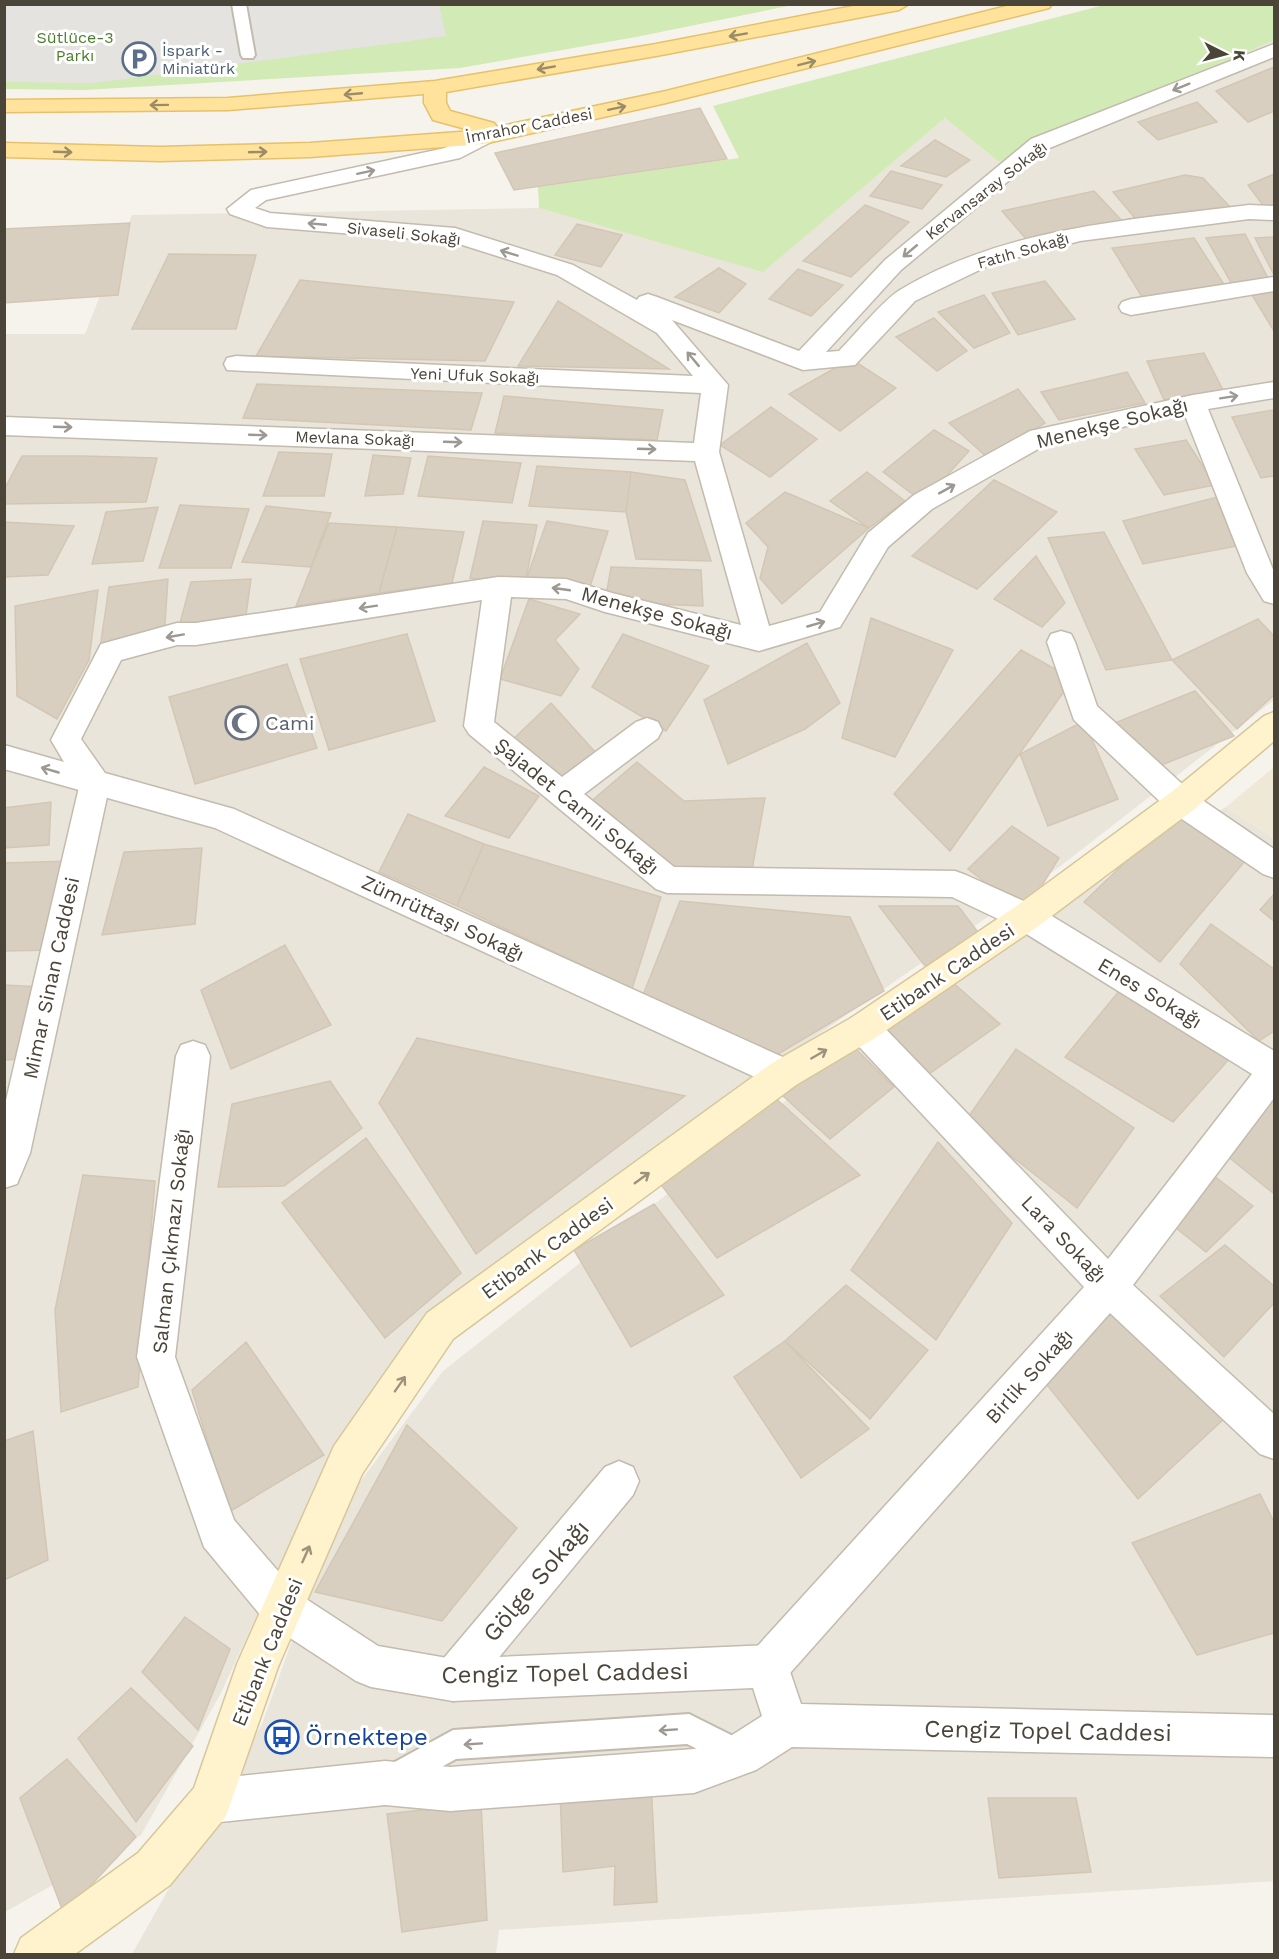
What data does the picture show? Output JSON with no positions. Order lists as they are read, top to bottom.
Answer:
{
  "streets": {
    "main road": ["İmrahor Caddesi", "Etibank Caddesi"],
    "street": [
      "Kervansaray Sokağı",
      "Sivaseli Sokağı",
      "Fatıh Sokağı",
      "Yeni Ufuk Sokağı",
      "Menekşe Sokağı",
      "Mevlana Sokağı",
      "Şajadet Camii Sokağı",
      "Zümrüttaşı Sokağı",
      "Mimar Sinan Caddesi",
      "Enes Sokağı",
      "Lara Sokağı",
      "Salman Çıkmazı Sokağı",
      "Birlik Sokağı",
      "Gölge Sokağı",
      "Cengiz Topel Caddesi"
    ]
  },
  "crossings": [
    ["İmrahor Caddesi", "Sivaseli Sokağı"],
    ["Kervansaray Sokağı", "Fatıh Sokağı"],
    ["Sivaseli Sokağı", "Yeni Ufuk Sokağı"],
    ["Menekşe Sokağı", "Şajadet Camii Sokağı"],
    ["Menekşe Sokağı", "Zümrüttaşı Sokağı"],
    ["Menekşe Sokağı", "Mimar Sinan Caddesi"],
    ["Şajadet Camii Sokağı", "Etibank Caddesi"],
    ["Şajadet Camii Sokağı", "Enes Sokağı"],
    ["Zümrüttaşı Sokağı", "Etibank Caddesi"],
    ["Zümrüttaşı Sokağı", "Mimar Sinan Caddesi"],
    ["Etibank Caddesi", "Enes Sokağı"],
    ["Etibank Caddesi", "Lara Sokağı"],
    ["Etibank Caddesi", "Salman Çıkmazı Sokağı"],
    ["Etibank Caddesi", "Cengiz Topel Caddesi"],
    ["Enes Sokağı", "Birlik Sokağı"],
    ["Lara Sokağı", "Birlik Sokağı"],
    ["Salman Çıkmazı Sokağı", "Cengiz Topel Caddesi"],
    ["Birlik Sokağı", "Cengiz Topel Caddesi"],
    ["Gölge Sokağı", "Cengiz Topel Caddesi"]
  ],
  "one_way": ["Kervansaray Sokağı", "Mevlana Sokağı", "Etibank Caddesi"],
  "parks": ["Sütlüce-3 Parkı"],
  "places": {
    "parking": ["İspark - Miniatürk"],
    "mosque": ["Cami"],
    "bus stop": ["Örnektepe"]
  },
  "north": "right"
}
